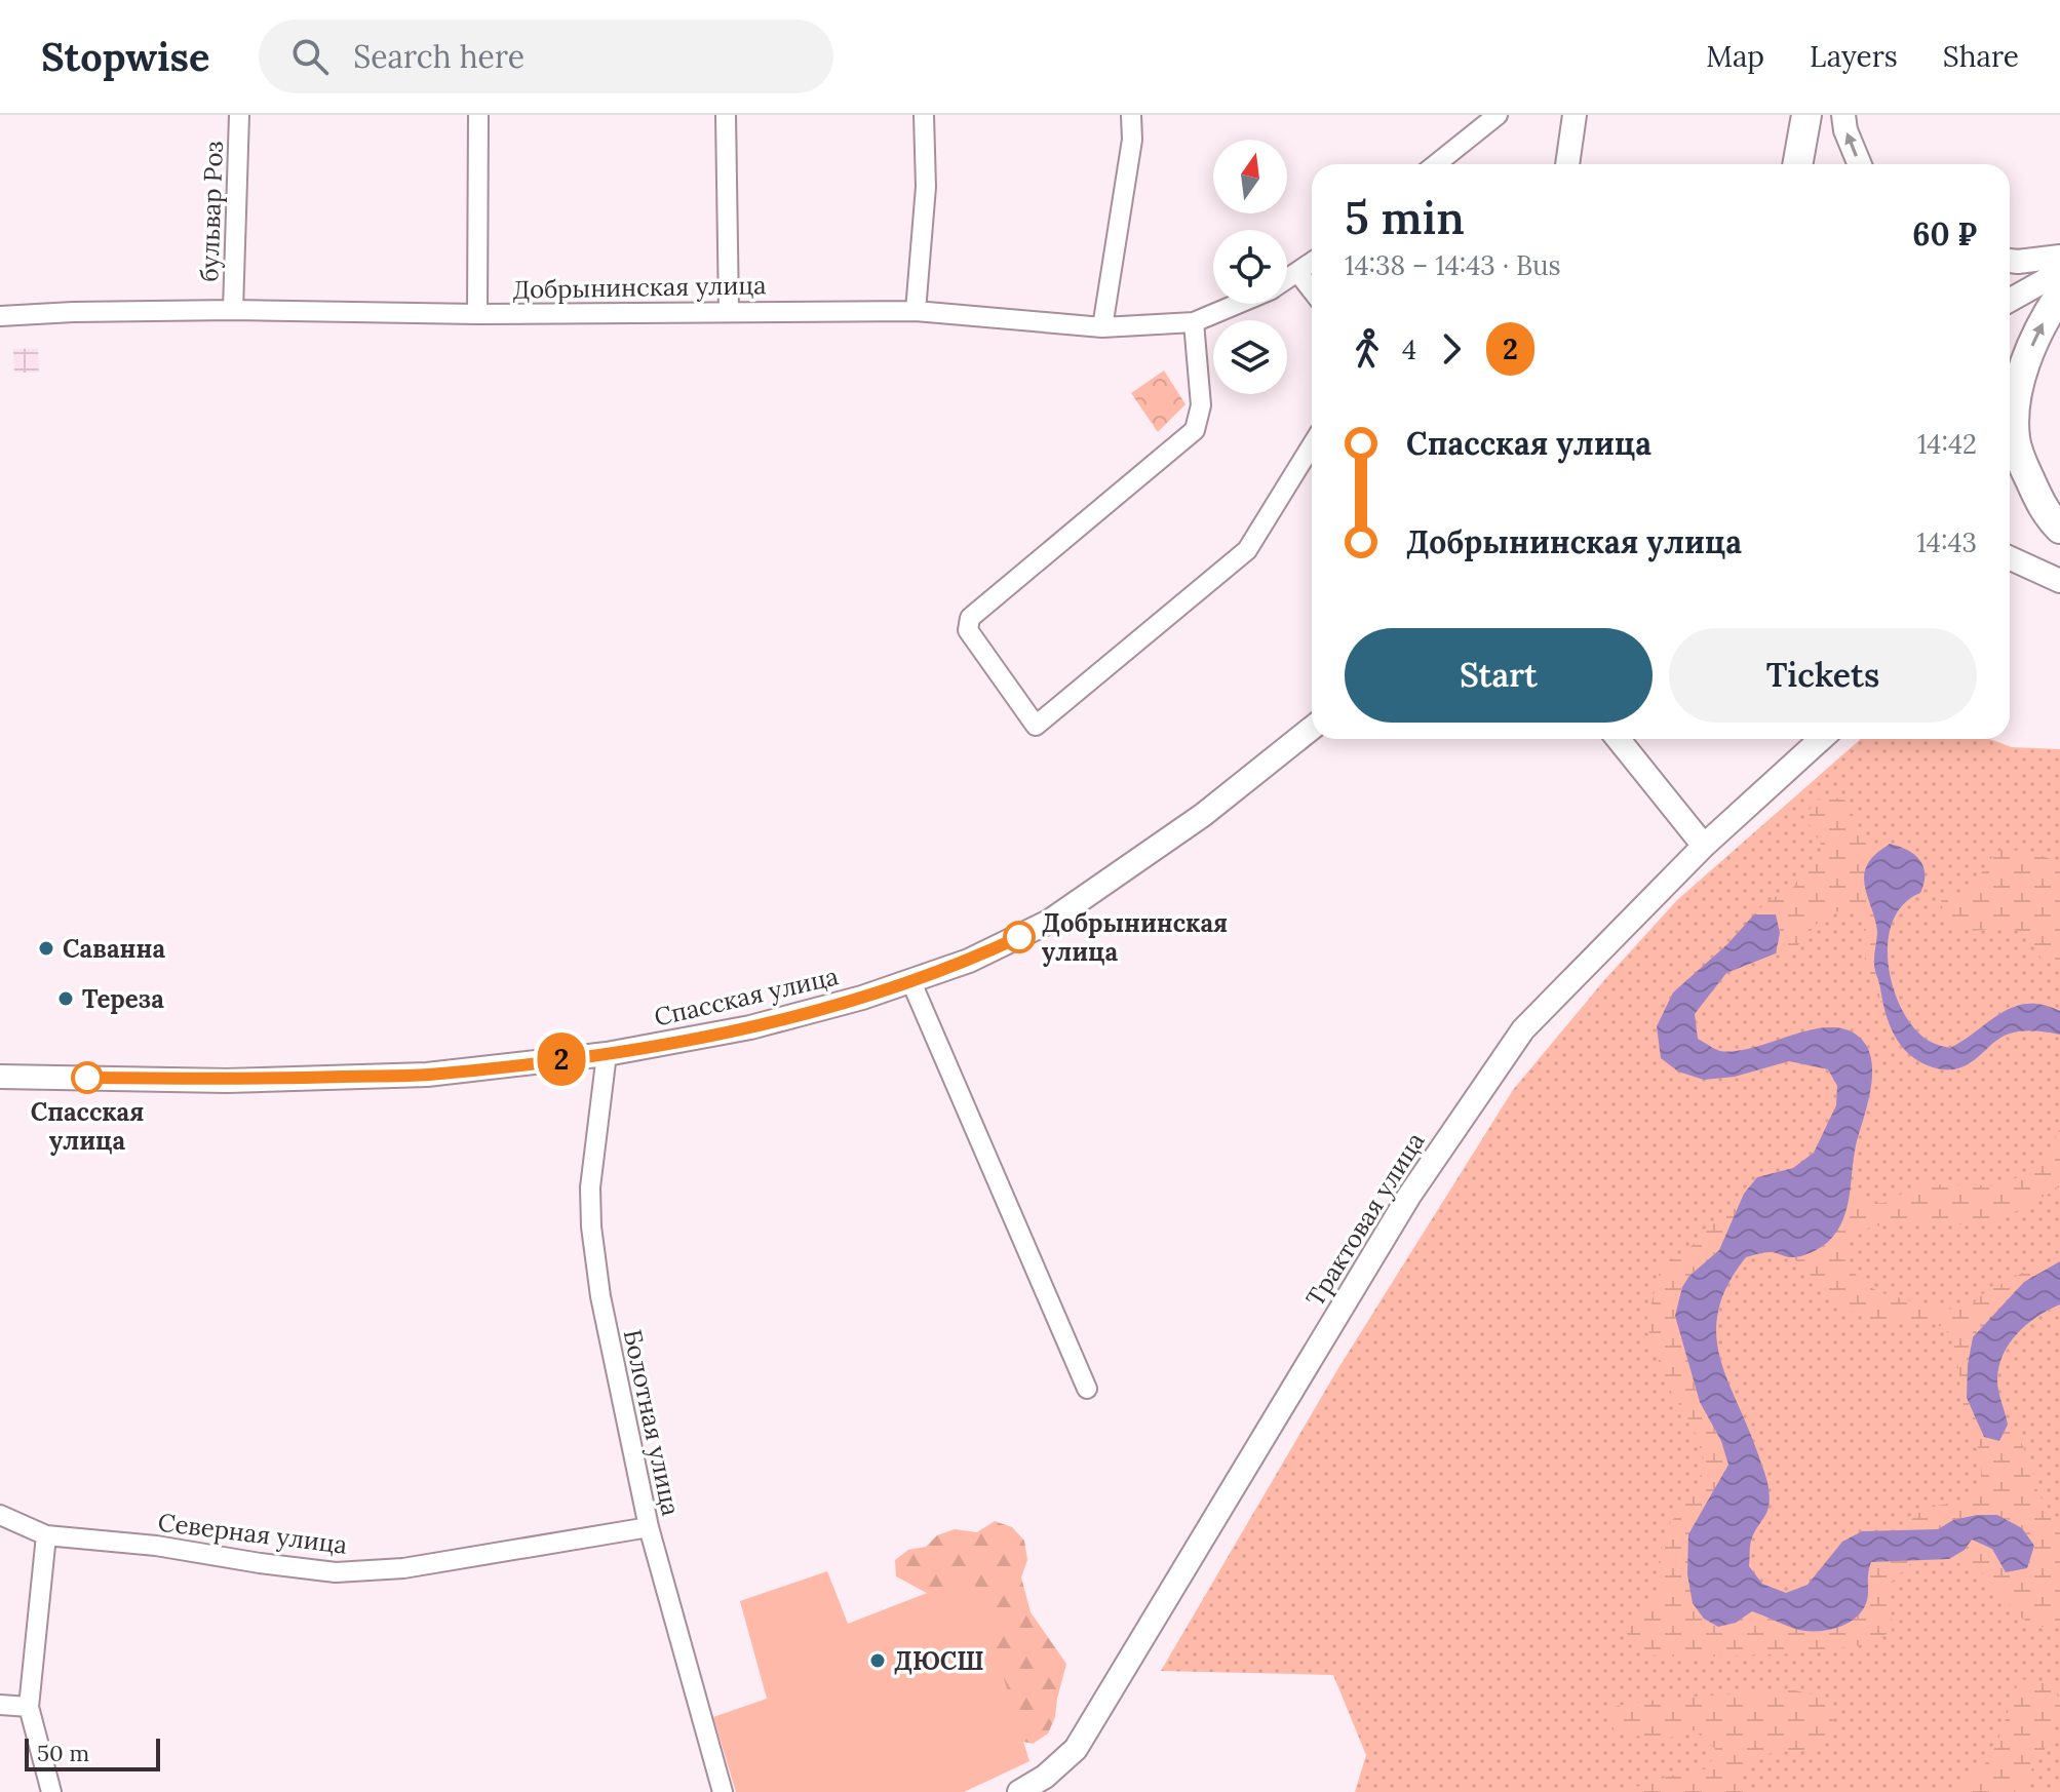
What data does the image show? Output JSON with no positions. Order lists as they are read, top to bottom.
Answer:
{
  "streets": {
    "street": [
      "бульвар Роз",
      "Добрынинская улица",
      "Спасская улица",
      "Трактовая улица",
      "Болотная улица",
      "Северная улица"
    ]
  },
  "crossings": [
    ["бульвар Роз", "Добрынинская улица"],
    ["Спасская улица", "Болотная улица"],
    ["Болотная улица", "Северная улица"]
  ],
  "places": [
    "Добрынинская улица",
    "Саванна",
    "Тереза",
    "Спасская улица",
    "ДЮСШ"
  ],
  "lines": ["bus line 2"],
  "scale_bar": "50 m",
  "north": "top",
  "page": {
    "header": "Stopwise",
    "search": "Search here",
    "nav": ["Map", "Layers", "Share"],
    "on_map": "2",
    "heading": ["5 min", "14:38 – 14:43 · Bus", "60 ₽"],
    "legs": ["4", "2"],
    "list": [
      {
        "name": "Спасская улица",
        "value": "14:42"
      },
      {
        "name": "Добрынинская улица",
        "value": "14:43"
      }
    ],
    "buttons": ["Start", "Tickets"],
    "scale": "50 m"
  }
}
